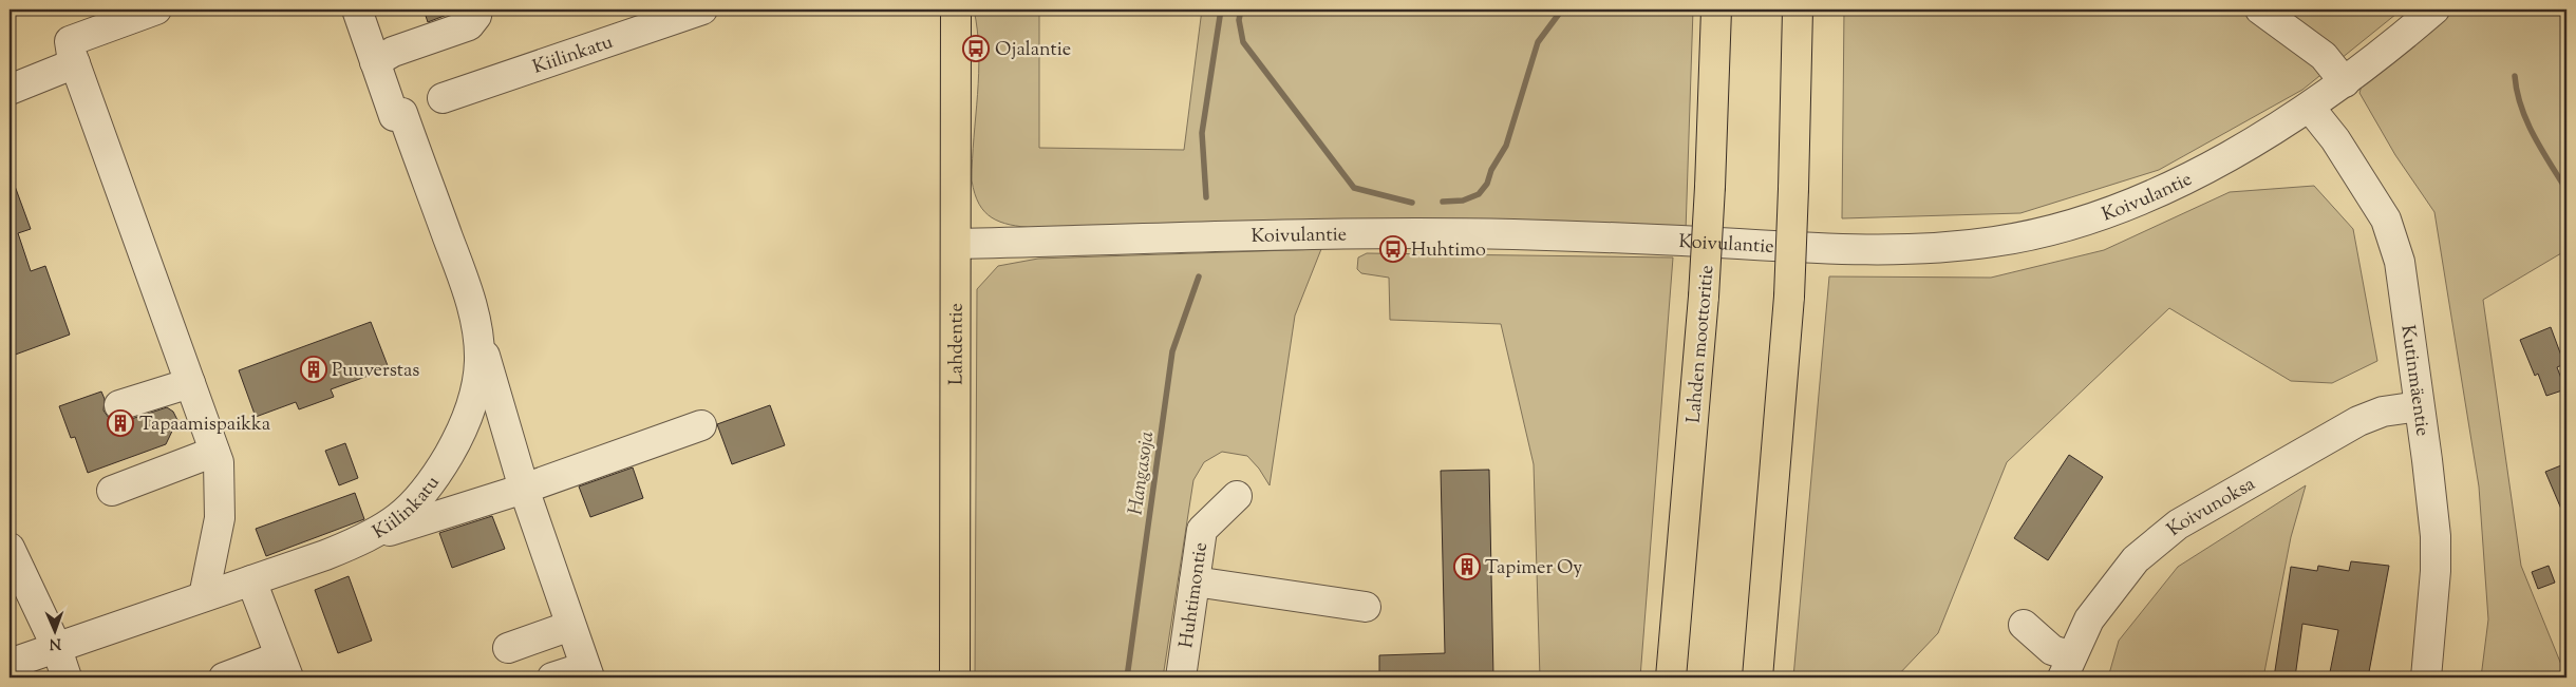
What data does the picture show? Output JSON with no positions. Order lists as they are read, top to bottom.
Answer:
{
  "streets": {
    "main road": ["Lahdentie", "Lahden moottoritie"],
    "street": [
      "Kiilinkatu",
      "Koivulantie",
      "Kutinmäentie",
      "Koivunoksa",
      "Huhtimontie"
    ]
  },
  "crossings": [
    ["Koivulantie", "Lahdentie"],
    ["Koivulantie", "Kutinmäentie"],
    ["Kutinmäentie", "Koivunoksa"]
  ],
  "water": ["Hangasoja"],
  "places": {
    "bus stop": ["Ojalantie", "Huhtimo"],
    "building": ["Puuverstas", "Tapaamispaikka", "Tapimer Oy"]
  },
  "north": "bottom"
}
